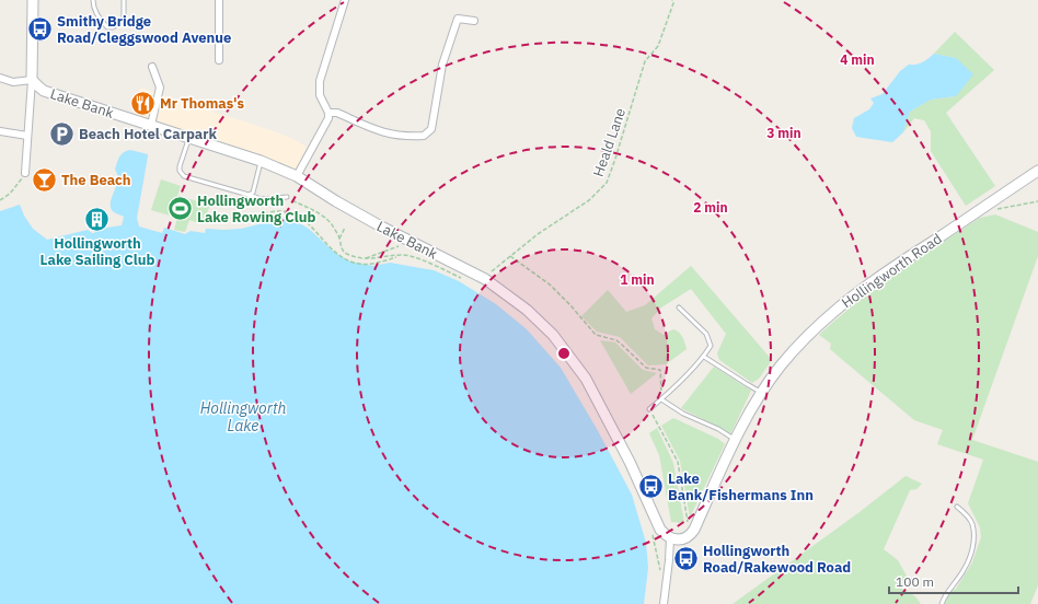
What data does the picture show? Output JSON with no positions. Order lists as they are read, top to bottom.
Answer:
{
  "streets": {
    "main road": ["Lake Bank", "Hollingworth Road"],
    "path": ["Heald Lane"]
  },
  "water": ["Hollingworth Lake"],
  "places": {
    "bus stop": ["Smithy Bridge Road/Cleggswood Avenue", "Lake Bank/Fishermans Inn", "Hollingworth Road/Rakewood Road"],
    "restaurant": ["Mr Thomas's"],
    "parking": ["Beach Hotel Carpark"],
    "bar": ["The Beach"],
    "sports": ["Hollingworth Lake Rowing Club"],
    "building": ["Hollingworth Lake Sailing Club"]
  },
  "scale_bar": "100 m",
  "rings": [
    "4 min",
    "3 min",
    "2 min",
    "1 min"
  ]
}
